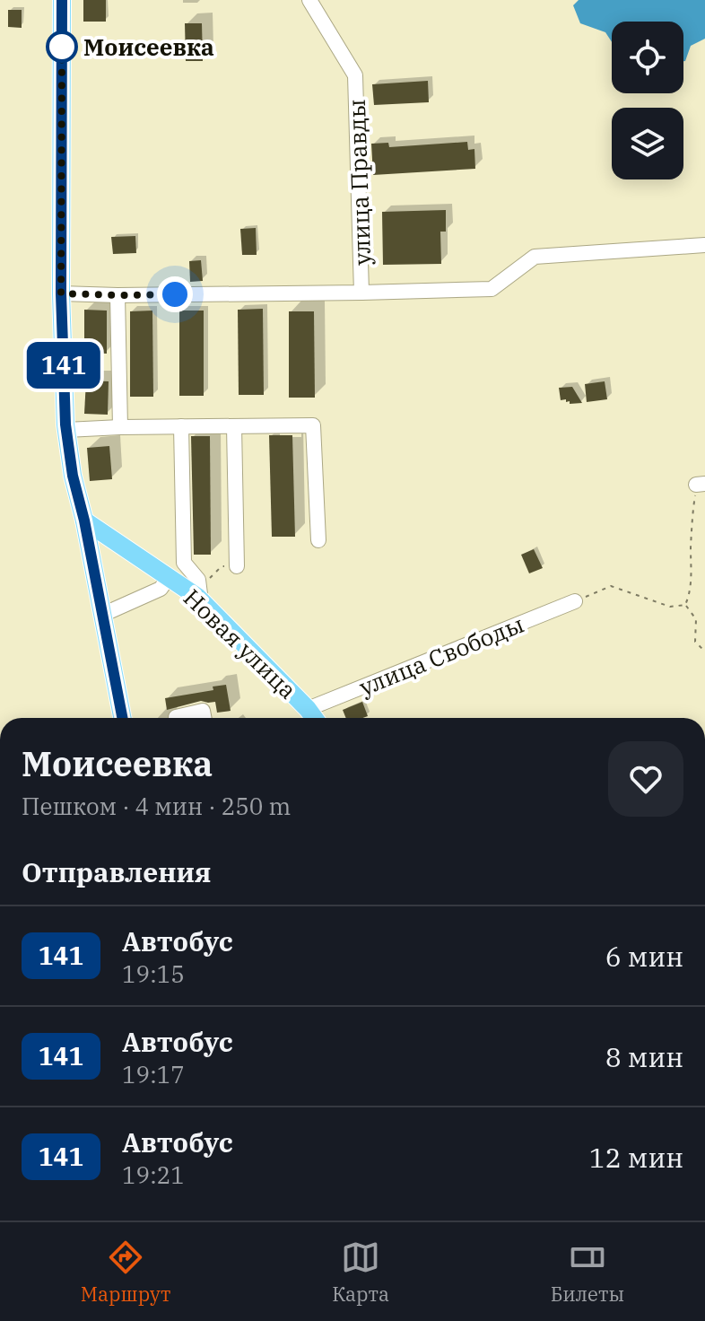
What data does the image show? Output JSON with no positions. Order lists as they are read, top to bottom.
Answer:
{
  "streets": {
    "main road": ["Новая улица"],
    "street": ["улица Правды", "улица Свободы"]
  },
  "crossings": [
    ["Новая улица", "улица Свободы"]
  ],
  "places": ["Моисеевка"],
  "lines": ["bus line 141"],
  "page": {
    "on_map": "141",
    "heading": [
      ["Моисеевка", "Пешком · 4 мин · 250 m"],
      "Отправления"
    ],
    "list": [
      {
        "mark": "141",
        "name": "Автобус",
        "note": "19:15",
        "value": "6 мин"
      },
      {
        "mark": "141",
        "name": "Автобус",
        "note": "19:17",
        "value": "8 мин"
      },
      {
        "mark": "141",
        "name": "Автобус",
        "note": "19:21",
        "value": "12 мин"
      }
    ],
    "tabs": ["Маршрут", "Карта", "Билеты"]
  }
}
